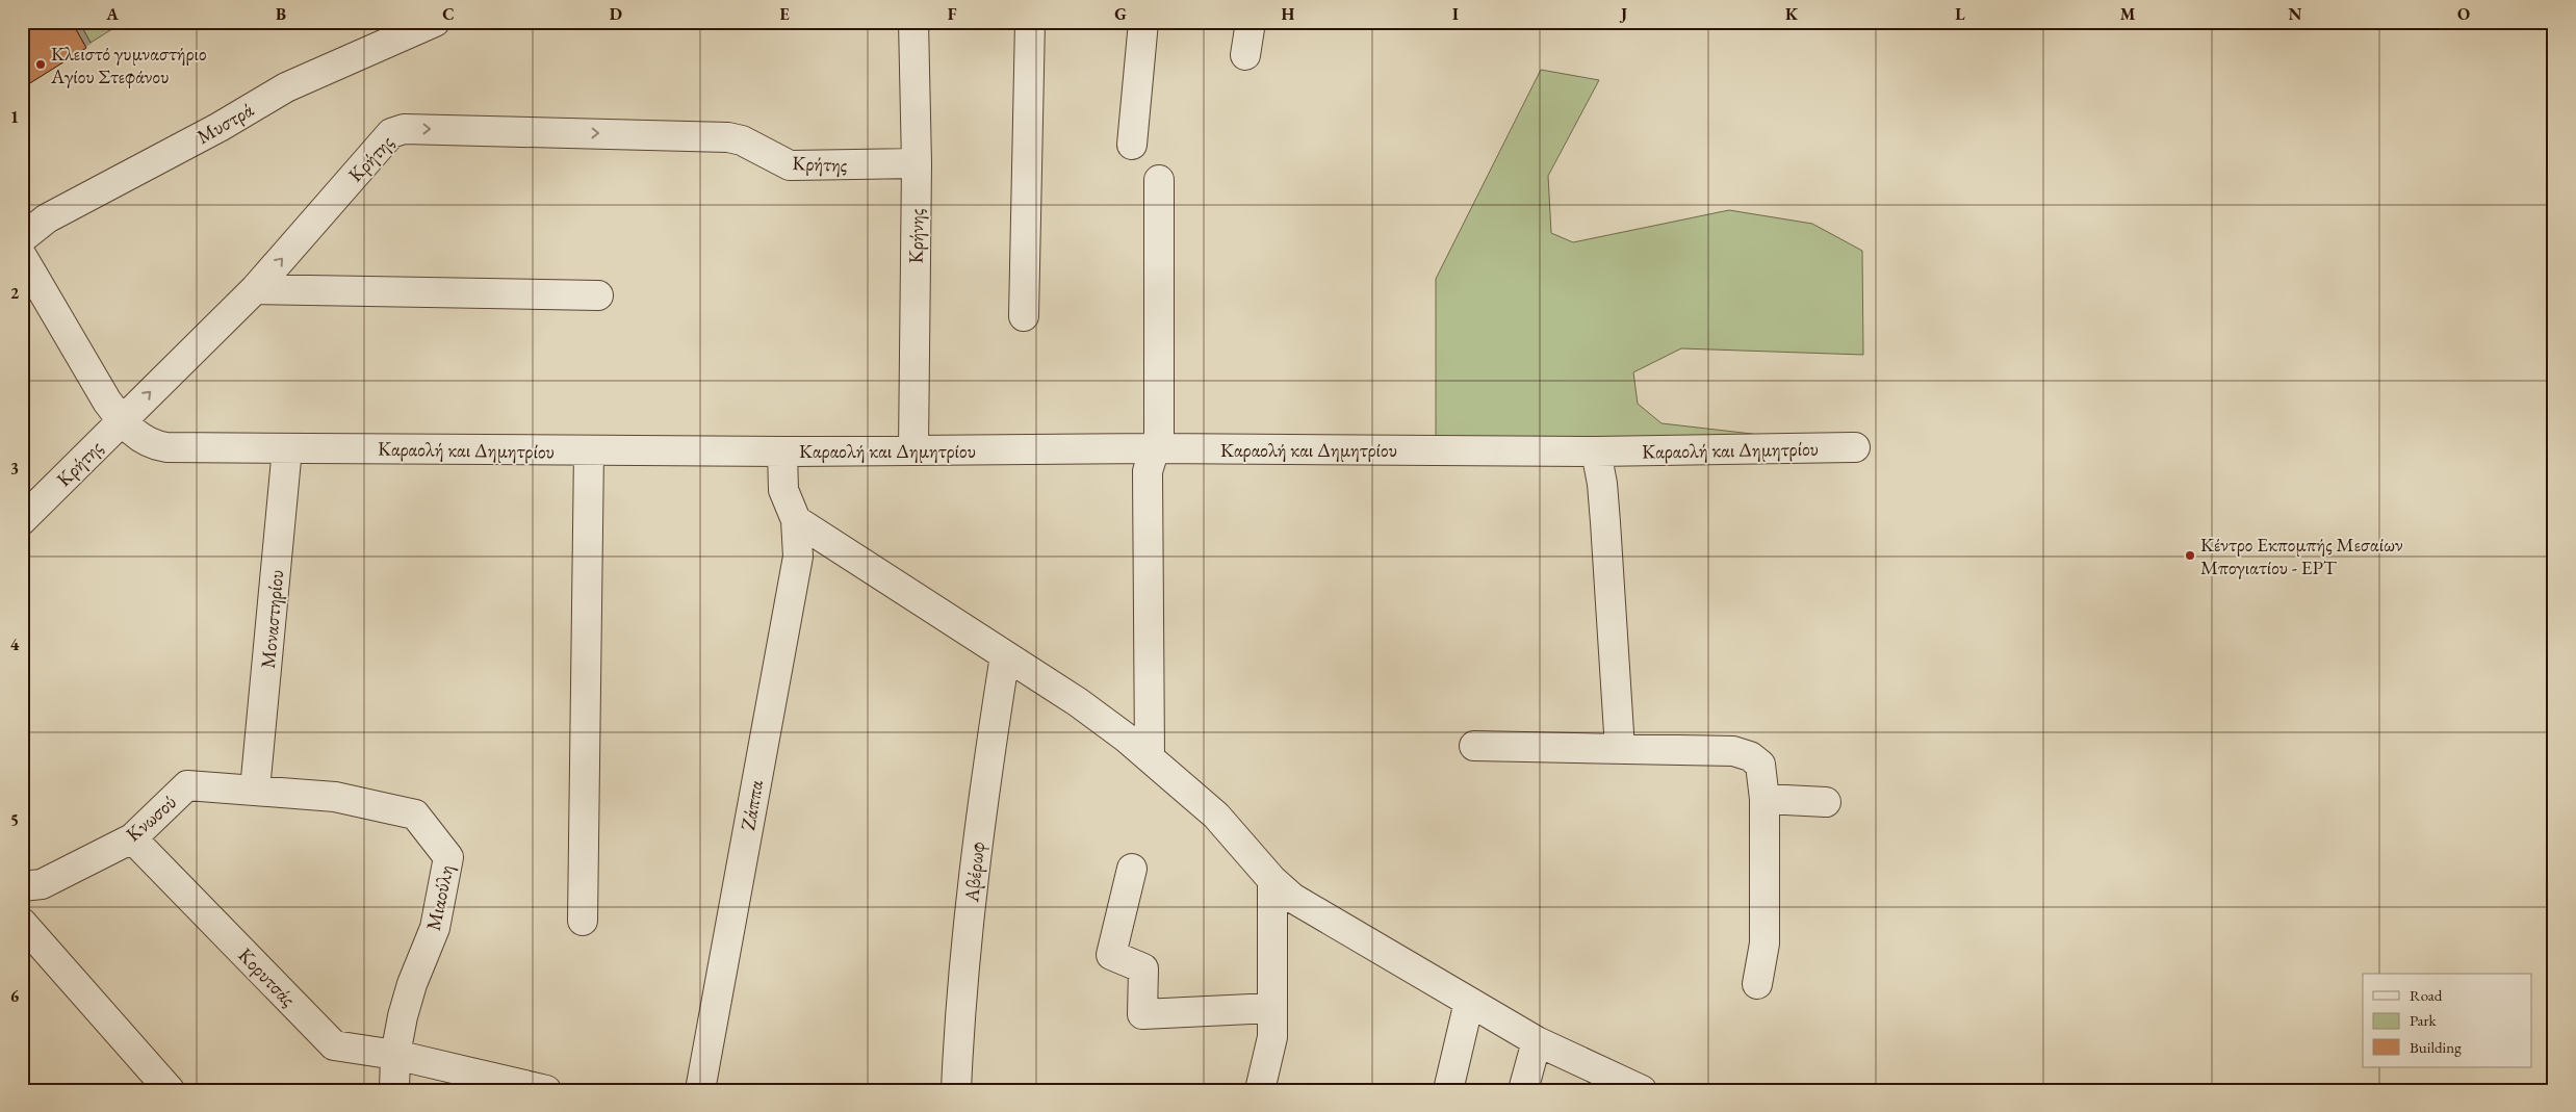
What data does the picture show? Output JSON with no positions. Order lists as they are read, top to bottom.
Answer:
{
  "streets": {
    "street": [
      "Μυστρά",
      "Κρήτης",
      "Κρήνης",
      "Καραολή και Δημητρίου",
      "Μοναστηρίου",
      "Ζάππα",
      "Κνωσού",
      "Αβέρωφ",
      "Μιαούλη",
      "Κορυτσάς"
    ]
  },
  "crossings": [
    ["Κρήτης", "Κρήνης"],
    ["Κρήτης", "Καραολή και Δημητρίου"],
    ["Κρήνης", "Καραολή και Δημητρίου"],
    ["Καραολή και Δημητρίου", "Μοναστηρίου"],
    ["Καραολή και Δημητρίου", "Ζάππα"],
    ["Μοναστηρίου", "Κνωσού"],
    ["Μοναστηρίου", "Μιαούλη"],
    ["Κνωσού", "Μιαούλη"],
    ["Κνωσού", "Κορυτσάς"],
    ["Μιαούλη", "Κορυτσάς"]
  ],
  "places": ["Κλειστό γυμναστήριο Αγίου Στεφάνου", "Κέντρο Εκπομπής Μεσαίων Μπογιατίου - ΕΡΤ"],
  "legend": ["Road", "Park", "Building"],
  "grid": {
    "columns": [
      "A",
      "B",
      "C",
      "D",
      "E",
      "F",
      "G",
      "H",
      "I",
      "J",
      "K",
      "L",
      "M",
      "N",
      "O"
    ],
    "rows": [
      "1",
      "2",
      "3",
      "4",
      "5",
      "6"
    ]
  }
}
